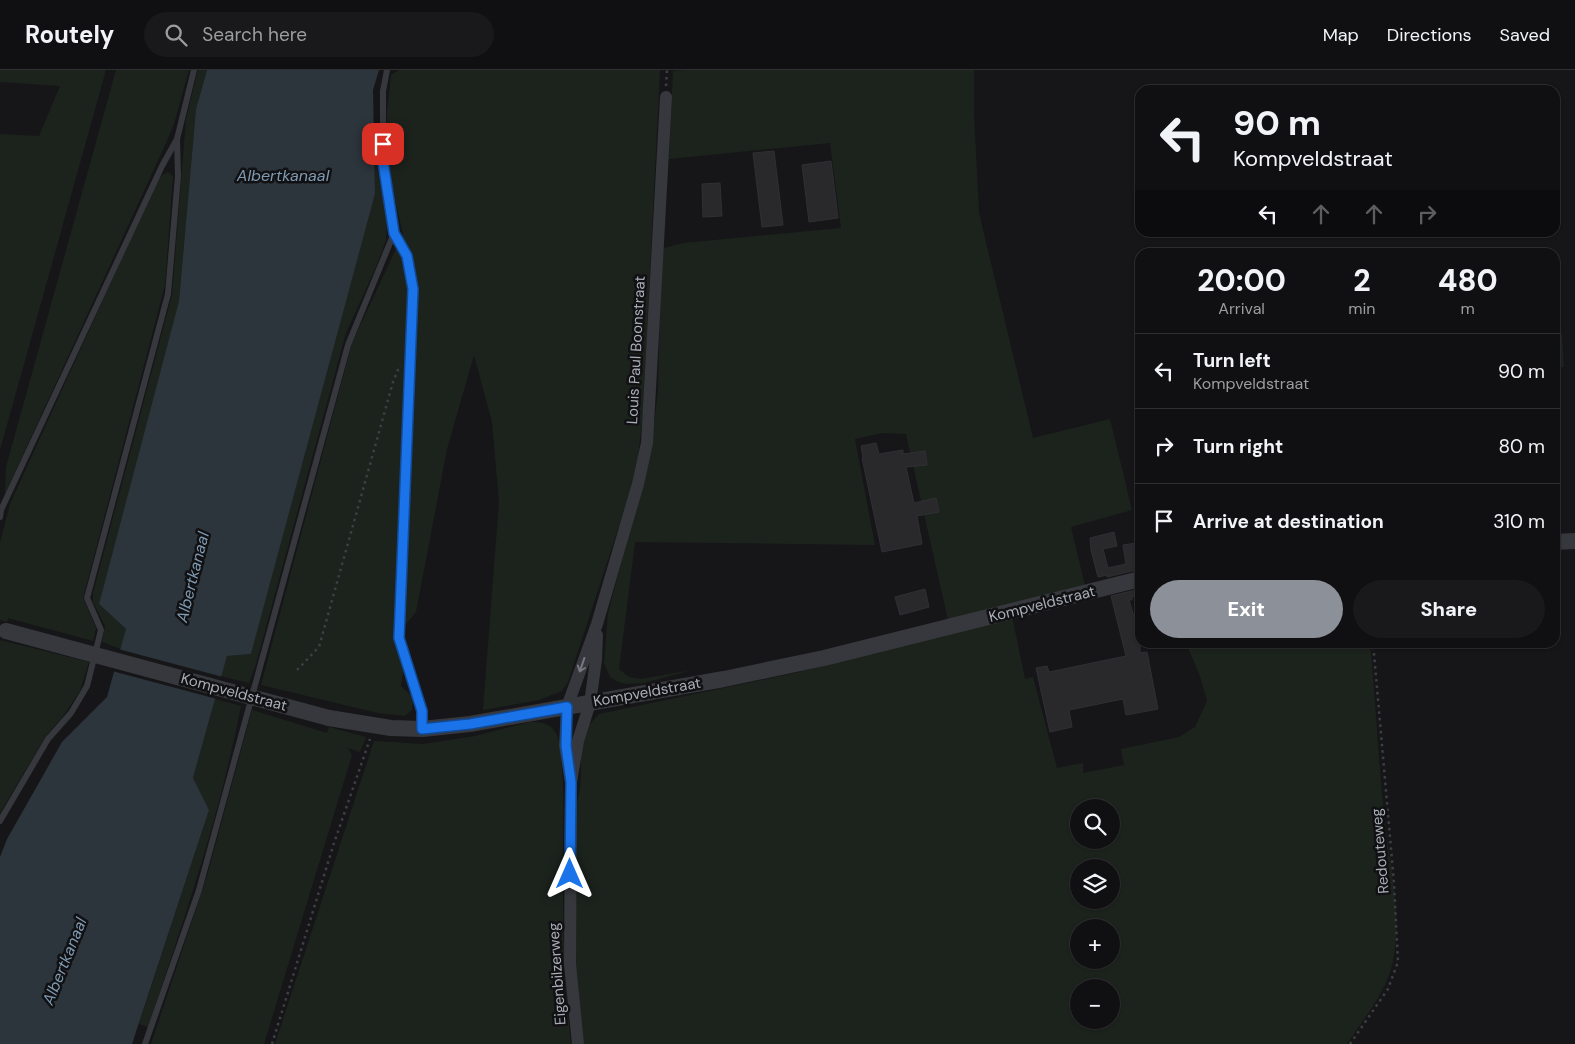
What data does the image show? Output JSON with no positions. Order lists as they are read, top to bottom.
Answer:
{
  "streets": {
    "street": ["Louis Paul Boonstraat", "Kompveldstraat", "Eigenbilzerweg"],
    "path": ["Redouteweg"]
  },
  "crossings": [
    ["Louis Paul Boonstraat", "Kompveldstraat"],
    ["Louis Paul Boonstraat", "Eigenbilzerweg"],
    ["Kompveldstraat", "Eigenbilzerweg"]
  ],
  "water": ["Albertkanaal"],
  "page": {
    "header": "Routely",
    "search": "Search here",
    "nav": ["Map", "Directions", "Saved"],
    "turn": ["90 m", "Kompveldstraat"],
    "eta": [
      "20:00",
      "Arrival",
      "2",
      "min",
      "480",
      "m"
    ],
    "list": [
      {
        "name": "Turn left",
        "note": "Kompveldstraat",
        "value": "90 m"
      },
      {
        "name": "Turn right",
        "value": "80 m"
      },
      {
        "name": "Arrive at destination",
        "value": "310 m"
      }
    ],
    "buttons": ["Exit", "Share"],
    "map_buttons": ["+", "−"]
  }
}
